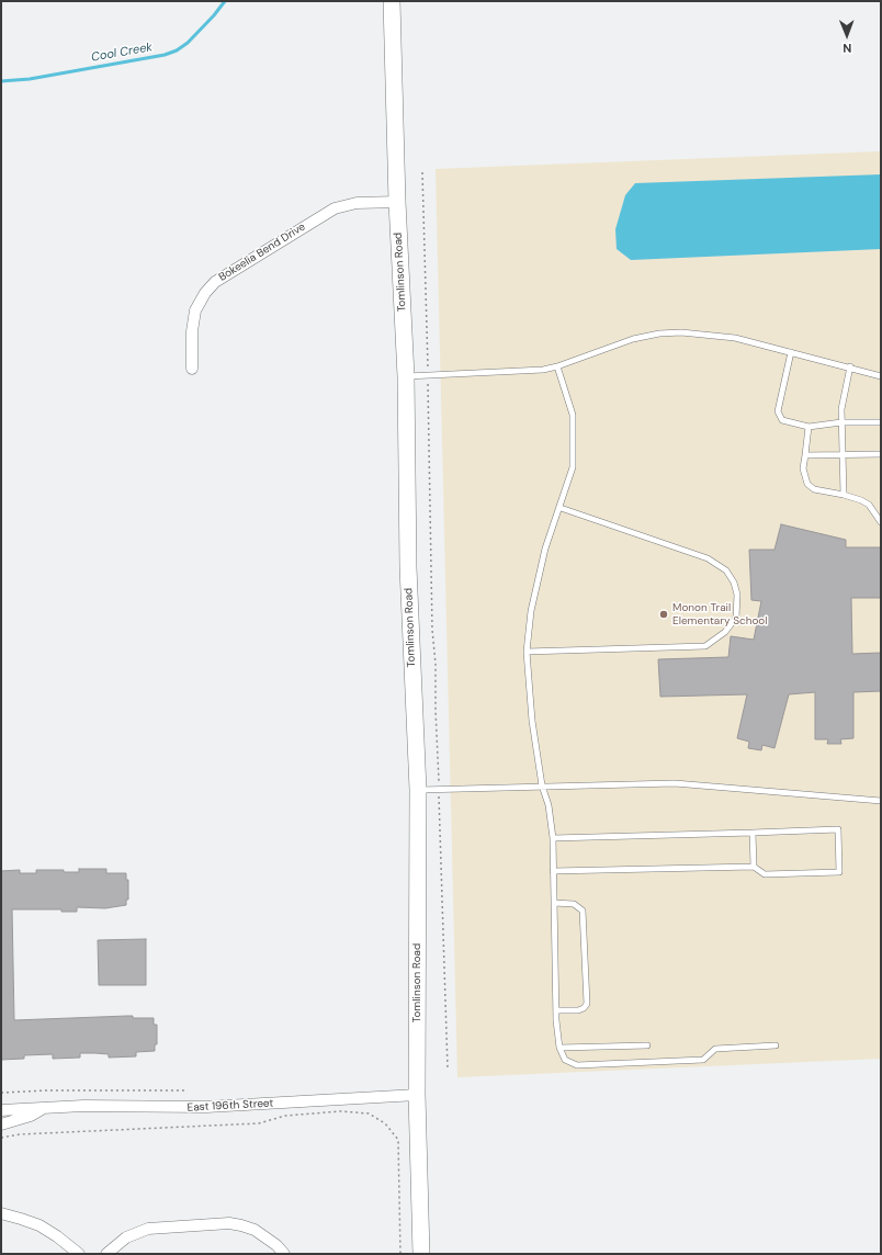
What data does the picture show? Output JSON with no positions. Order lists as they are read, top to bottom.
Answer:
{
  "streets": {
    "street": ["Bokeelia Bend Drive", "Tomlinson Road", "East 196th Street"]
  },
  "crossings": [
    ["Bokeelia Bend Drive", "Tomlinson Road"],
    ["Tomlinson Road", "East 196th Street"]
  ],
  "water": ["Cool Creek"],
  "places": ["Monon Trail Elementary School"],
  "north": "bottom"
}
